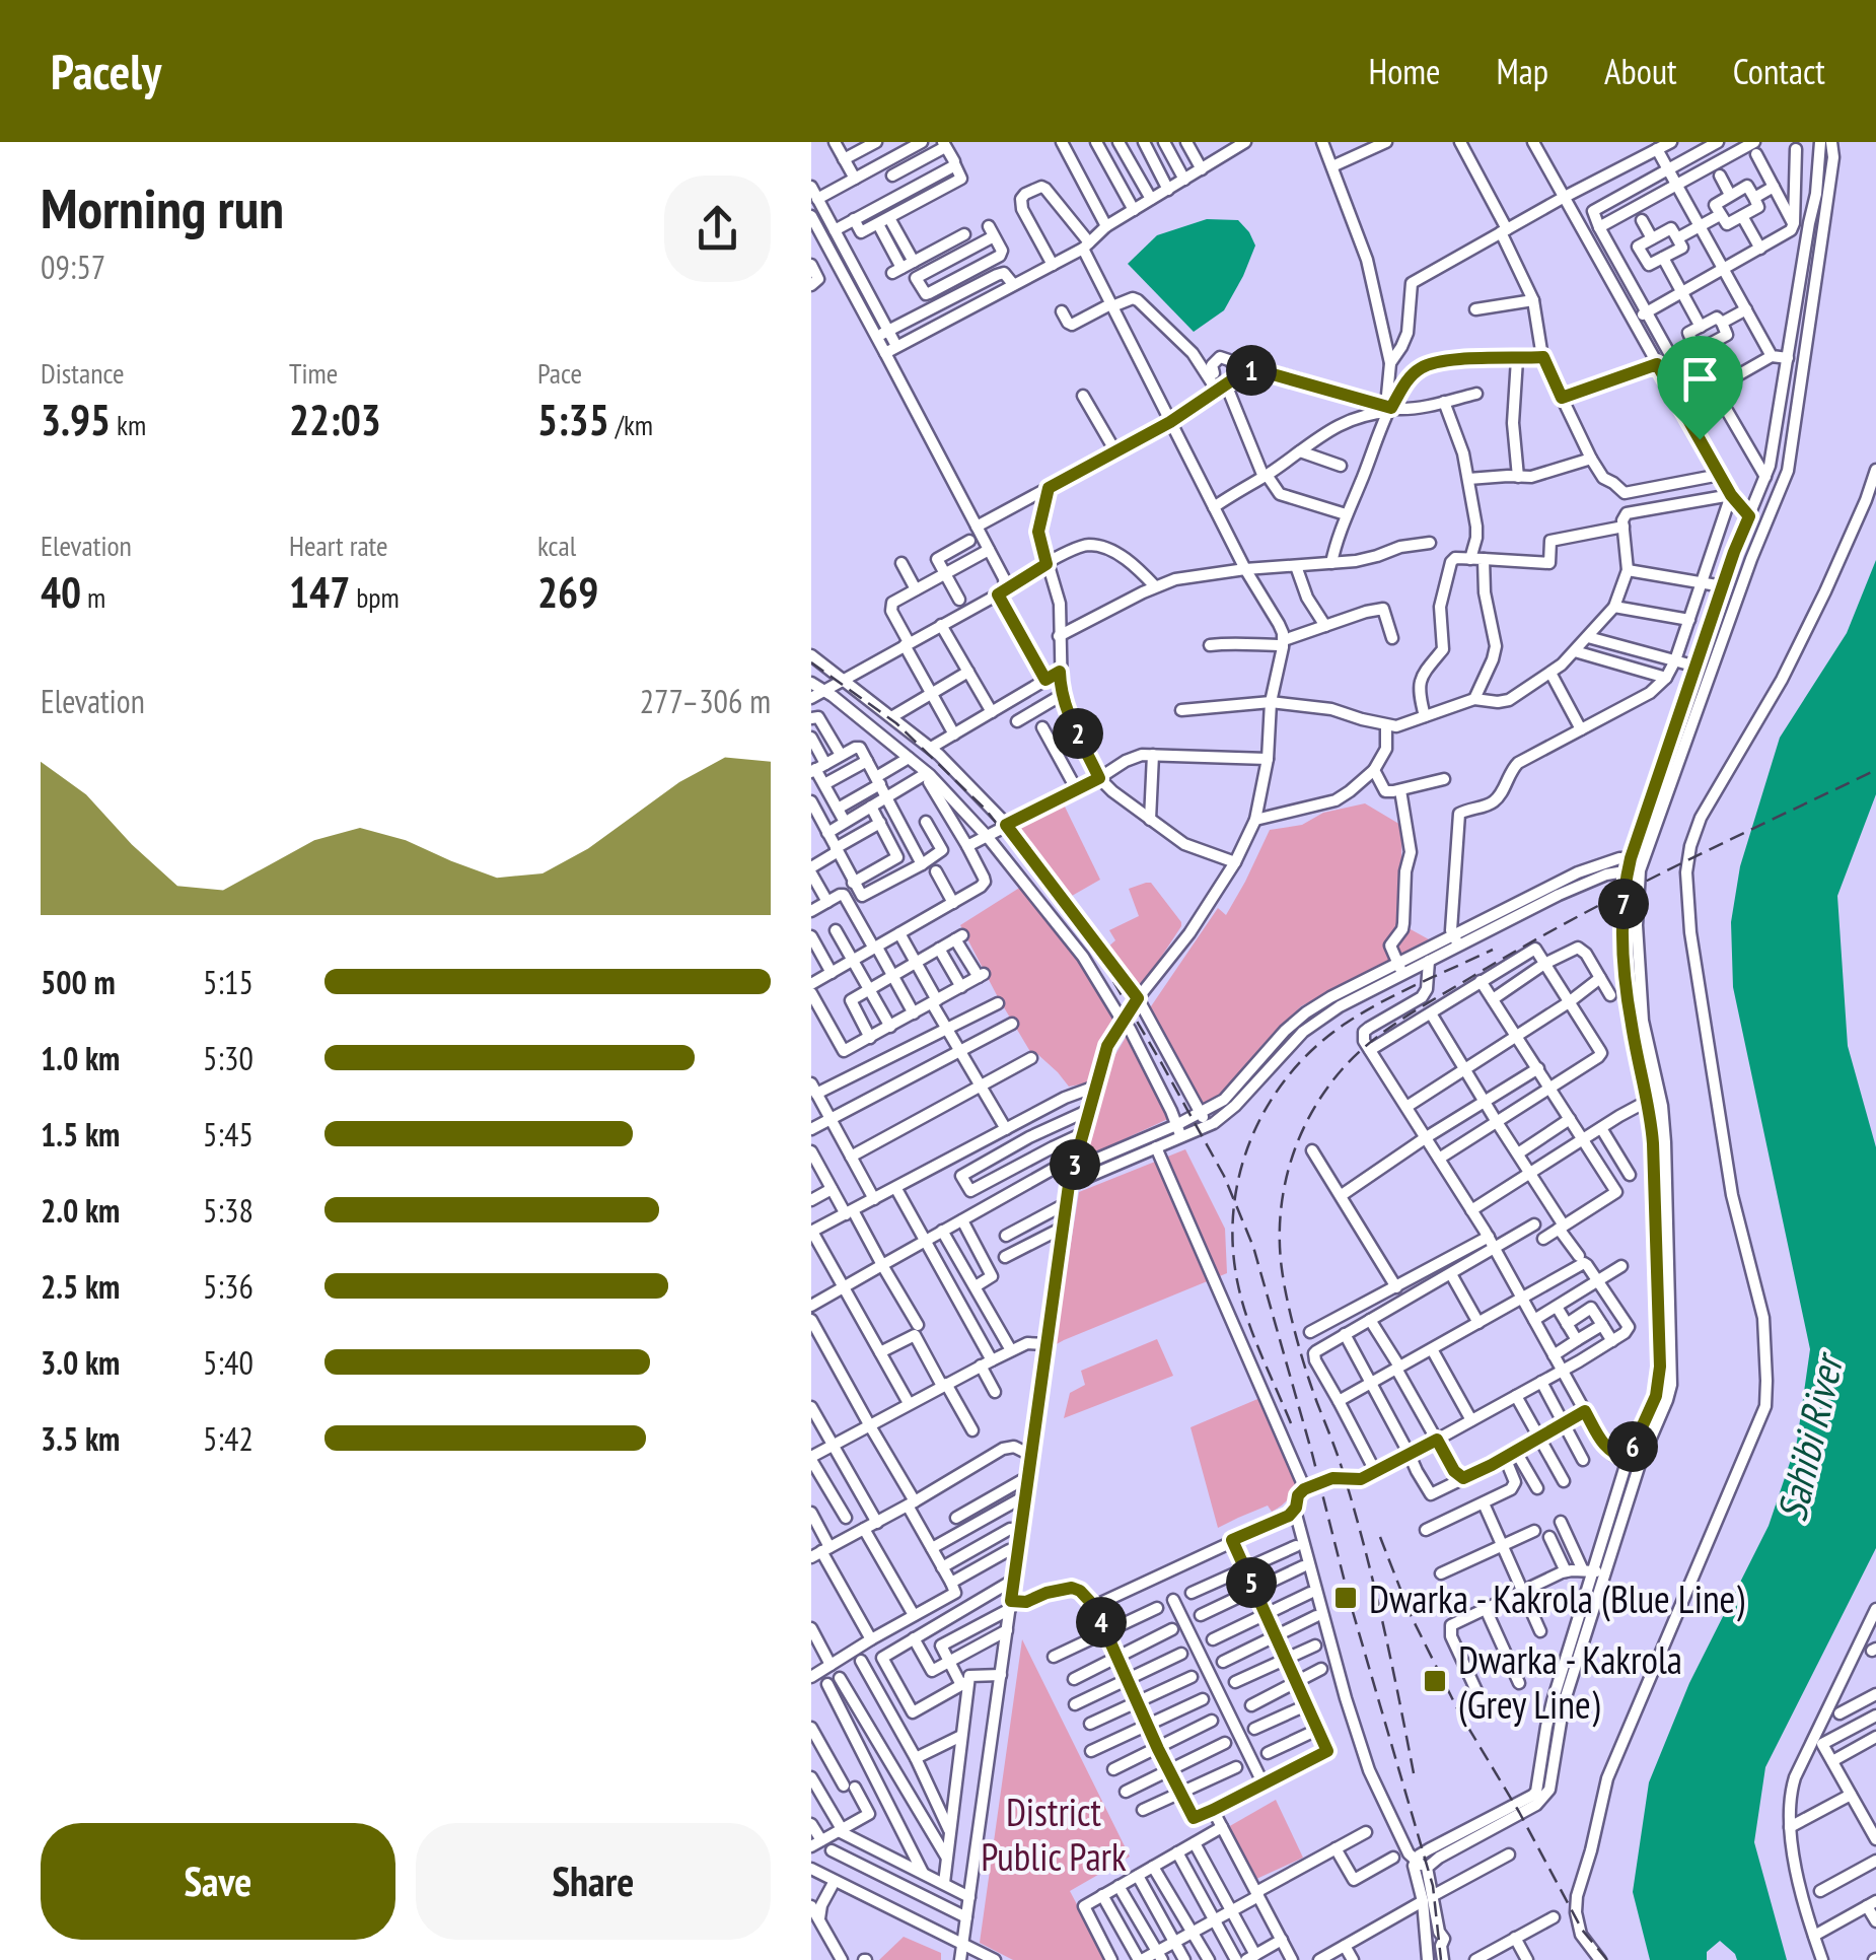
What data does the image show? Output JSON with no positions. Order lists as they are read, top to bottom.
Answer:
{
  "water": ["Sahibi River"],
  "parks": ["District Public Park"],
  "places": {
    "transit": ["Dwarka - Kakrola (Blue Line)", "Dwarka - Kakrola (Grey Line)"]
  },
  "page": {
    "header": "Pacely",
    "nav": [
      "Home",
      "Map",
      "About",
      "Contact"
    ],
    "heading": ["Morning run", "09:57"],
    "stats": [
      ["Distance", "3.95 km"],
      ["Time", "22:03"],
      ["Pace", "5:35 /km"],
      ["Elevation", "40 m"],
      ["Heart rate", "147 bpm"],
      ["kcal", "269"]
    ],
    "pins": [
      "1",
      "2",
      "7",
      "3",
      "6",
      "5",
      "4"
    ],
    "chart": ["Elevation", "277–306 m"],
    "list": [
      {
        "name": "500 m",
        "note": "5:15"
      },
      {
        "name": "1.0 km",
        "note": "5:30"
      },
      {
        "name": "1.5 km",
        "note": "5:45"
      },
      {
        "name": "2.0 km",
        "note": "5:38"
      },
      {
        "name": "2.5 km",
        "note": "5:36"
      },
      {
        "name": "3.0 km",
        "note": "5:40"
      },
      {
        "name": "3.5 km",
        "note": "5:42"
      }
    ],
    "buttons": ["Save", "Share"]
  }
}
